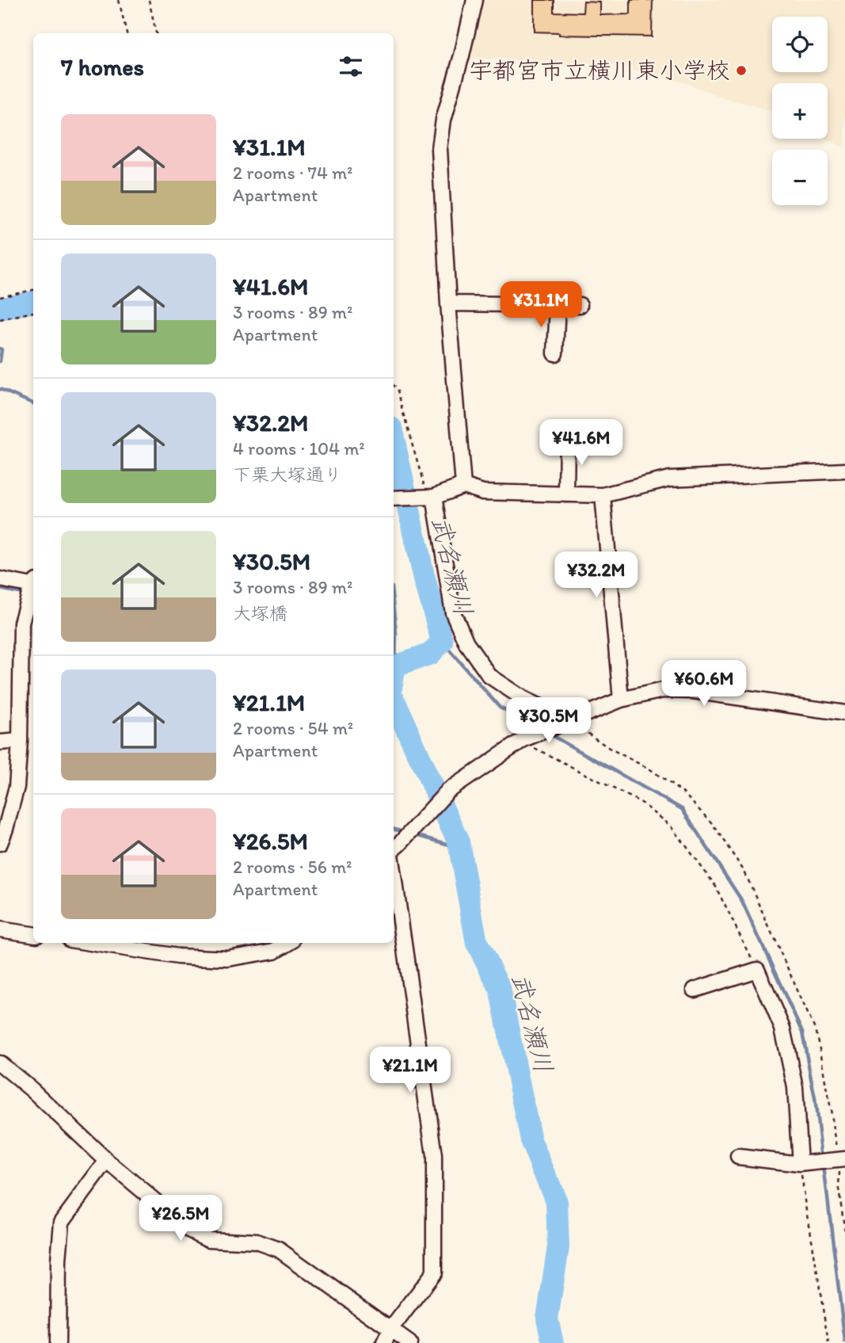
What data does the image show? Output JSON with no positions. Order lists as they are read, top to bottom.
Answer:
{
  "water": ["武名瀬川"],
  "places": ["宇都宮市立横川東小学校"],
  "page": {
    "map_buttons": ["+", "−"],
    "heading": "7 homes",
    "list": [
      {
        "name": "¥31.1M",
        "note": "2 rooms · 74 m² · Apartment"
      },
      {
        "name": "¥41.6M",
        "note": "3 rooms · 89 m² · Apartment"
      },
      {
        "name": "¥32.2M",
        "note": "4 rooms · 104 m² · 下栗大塚通り"
      },
      {
        "name": "¥30.5M",
        "note": "3 rooms · 89 m² · 大塚橋"
      },
      {
        "name": "¥21.1M",
        "note": "2 rooms · 54 m² · Apartment"
      },
      {
        "name": "¥26.5M",
        "note": "2 rooms · 56 m² · Apartment"
      }
    ],
    "price": [
      "¥31.1M",
      "¥41.6M",
      "¥32.2M",
      "¥60.6M",
      "¥30.5M",
      "¥21.1M",
      "¥26.5M"
    ]
  }
}
